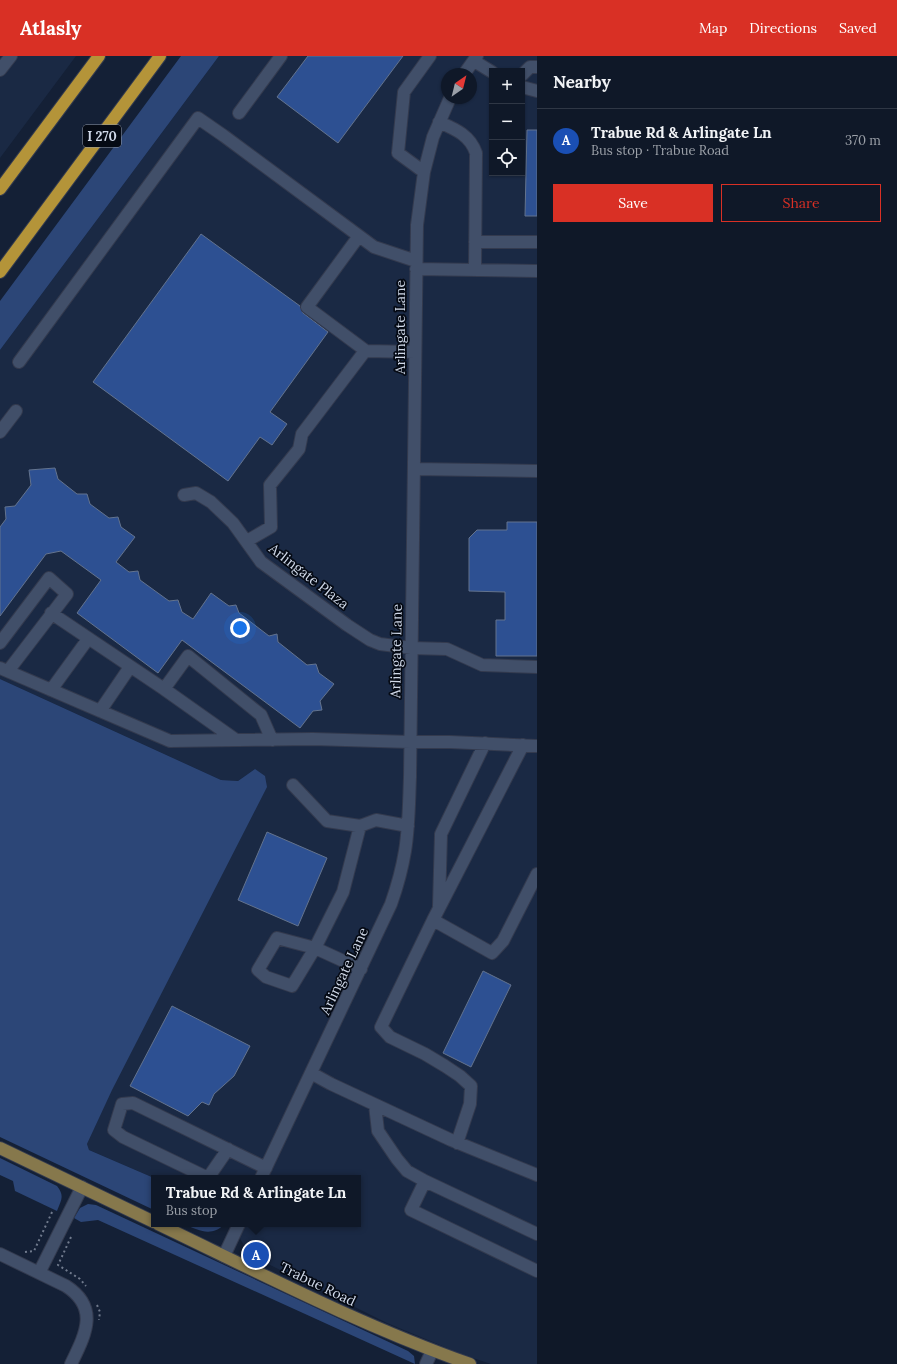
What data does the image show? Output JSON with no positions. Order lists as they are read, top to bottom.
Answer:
{
  "streets": {
    "highway": ["I 270"],
    "main road": ["Trabue Road"],
    "street": ["Arlingate Lane", "Arlingate Plaza"]
  },
  "crossings": [
    ["Arlingate Lane", "Arlingate Plaza"]
  ],
  "north": "top right",
  "page": {
    "header": "Atlasly",
    "nav": ["Map", "Directions", "Saved"],
    "heading": "Nearby",
    "map_buttons": ["+", "−"],
    "list": [
      {
        "mark": "A",
        "name": "Trabue Rd & Arlingate Ln",
        "note": "Bus stop · Trabue Road",
        "value": "370 m"
      }
    ],
    "buttons": ["Save", "Share"],
    "popup": ["Trabue Rd & Arlingate Ln", "Bus stop"],
    "pins": "A"
  }
}
